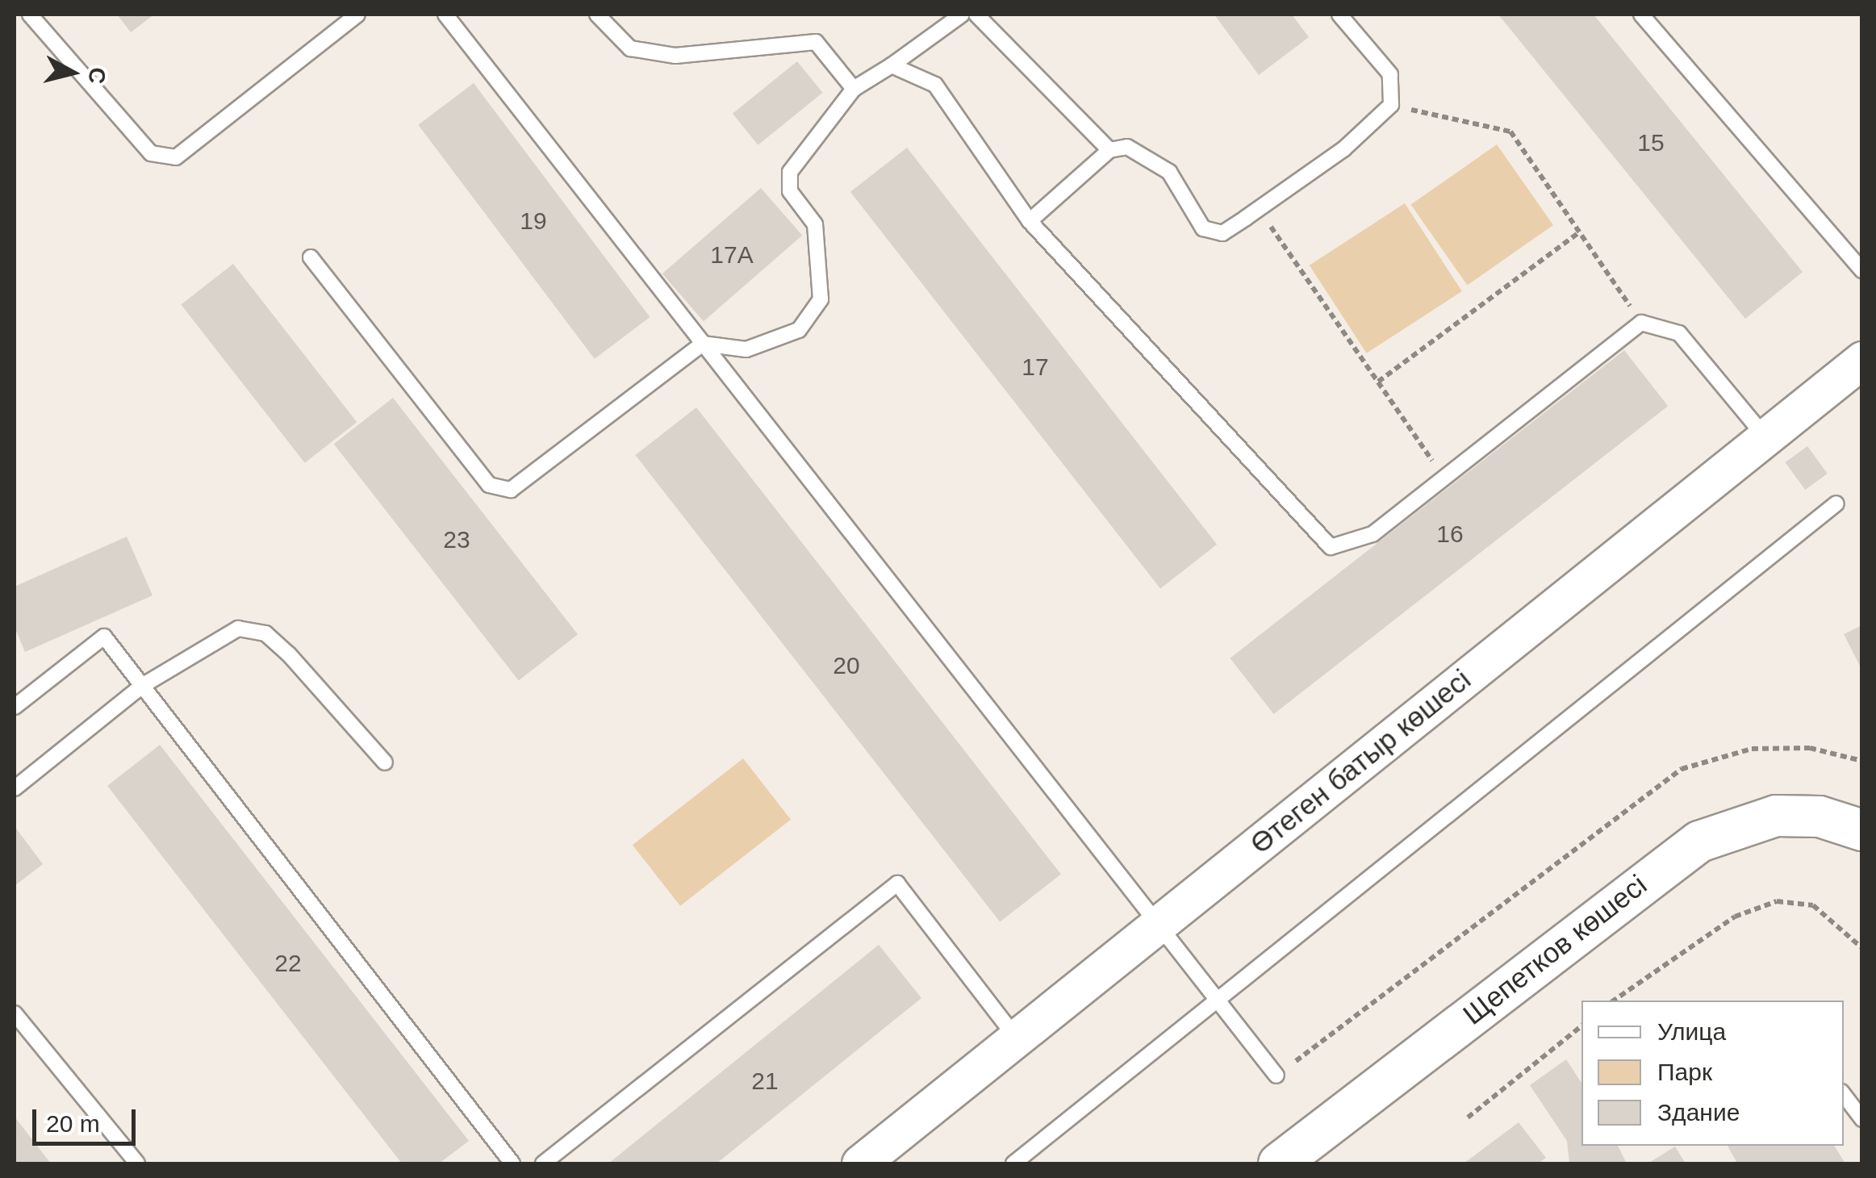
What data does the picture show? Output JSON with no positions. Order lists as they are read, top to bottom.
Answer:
{
  "streets": {
    "main road": ["Щепетков көшесі"],
    "street": ["Өтеген батыр көшесі"]
  },
  "house_numbers": [
    "15",
    "19",
    "17А",
    "17",
    "16",
    "23",
    "20",
    "22",
    "21"
  ],
  "legend": ["Улица", "Парк", "Здание"],
  "scale_bar": "20 m",
  "north": "right"
}
